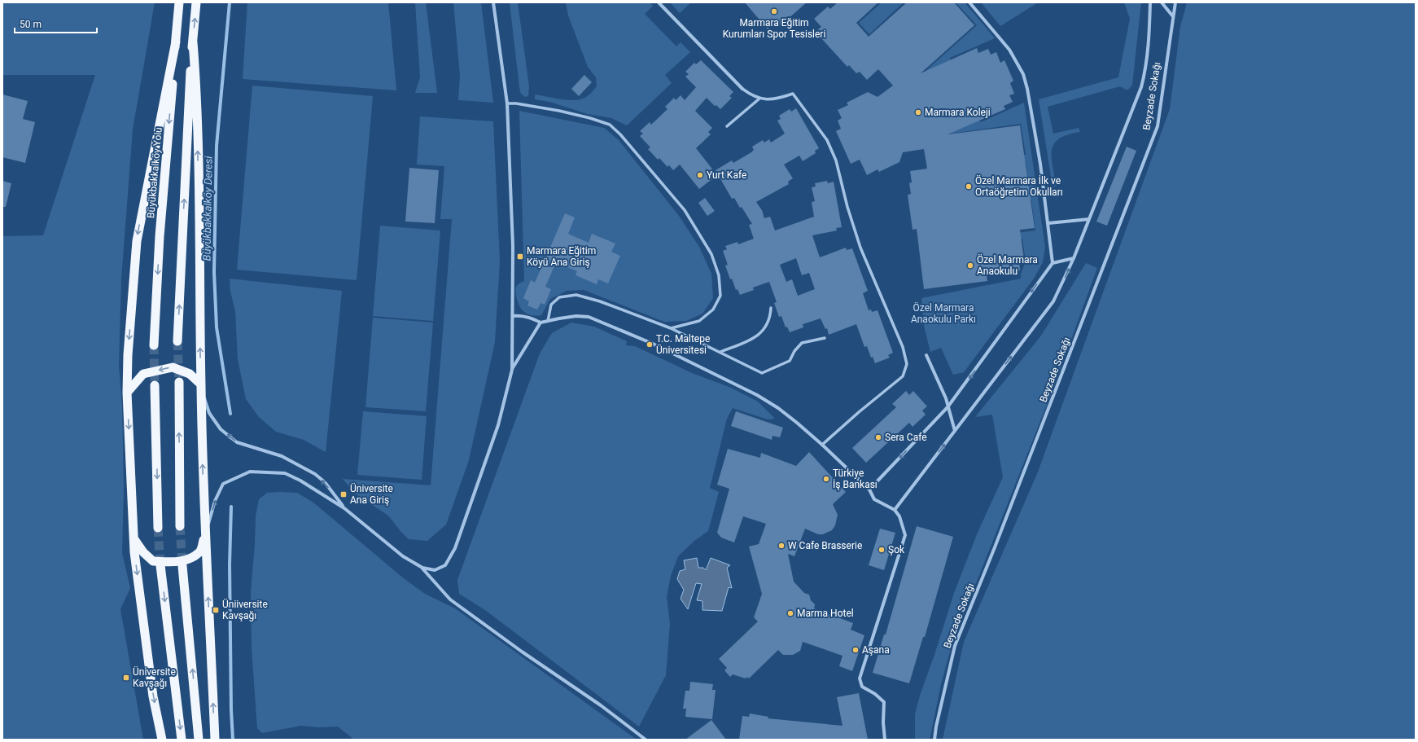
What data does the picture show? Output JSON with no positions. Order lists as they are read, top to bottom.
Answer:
{
  "streets": {
    "highway": ["Büyükbakkalköy Yolu"],
    "street": ["Beyzade Sokağı"]
  },
  "water": ["Büyükbakkalköy Deresi"],
  "parks": ["Özel Marmara Anaokulu Parkı"],
  "places": {
    "other": [
      "Marmara Eğitim Kurumları Spor Tesisleri",
      "Marmara Koleji",
      "Yurt Kafe",
      "Özel Marmara İlk ve Ortaöğretim Okulları",
      "Özel Marmara Anaokulu",
      "T.C. Maltepe Üniversitesi",
      "Sera Cafe",
      "Türkiye İş Bankası",
      "W Cafe Brasserie",
      "Şok",
      "Marma Hotel",
      "Aşana"
    ],
    "transit": [
      "Marmara Eğitim Köyü Ana Giriş",
      "Üniversite Ana Giriş",
      "Üniiversite Kavşağı",
      "Üniversite Kavşağı"
    ]
  },
  "scale_bar": "50 m"
}
